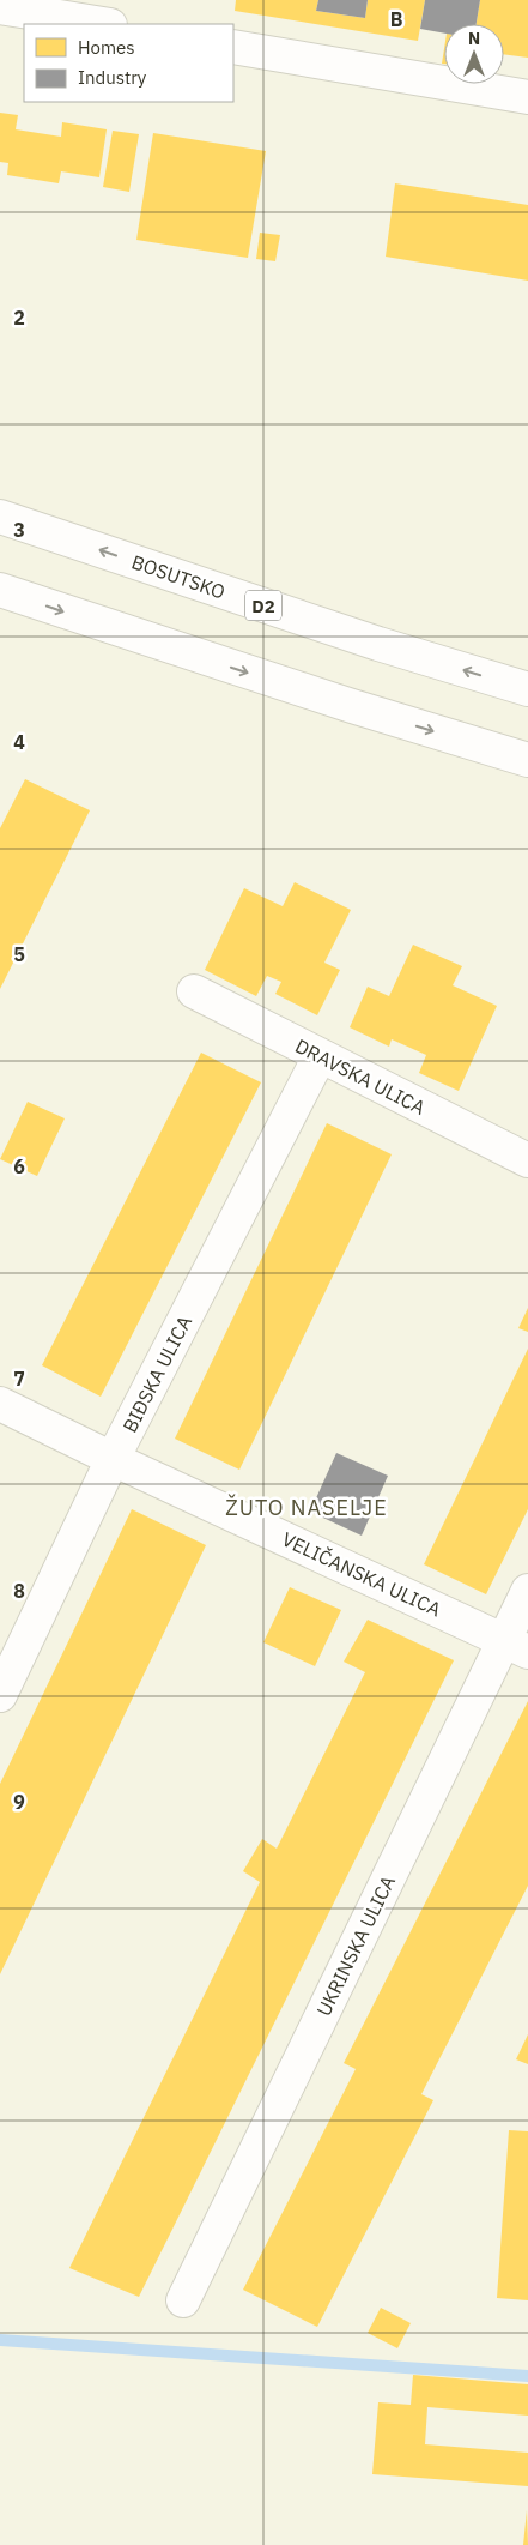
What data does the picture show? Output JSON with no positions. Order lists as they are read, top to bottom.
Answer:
{
  "streets": {
    "main road": [
      "BOSUTSKO",
      "D2",
      "DRAVSKA ULICA",
      "BIĐSKA ULICA",
      "VELIČANSKA ULICA",
      "UKRINSKA ULICA"
    ]
  },
  "crossings": [
    ["DRAVSKA ULICA", "BIĐSKA ULICA"],
    ["BIĐSKA ULICA", "VELIČANSKA ULICA"],
    ["VELIČANSKA ULICA", "UKRINSKA ULICA"]
  ],
  "districts": ["ŽUTO NASELJE"],
  "legend": ["Homes", "Industry"],
  "north": "top",
  "grid": {
    "columns": ["B"],
    "rows": [
      "2",
      "3",
      "4",
      "5",
      "6",
      "7",
      "8",
      "9"
    ]
  }
}
